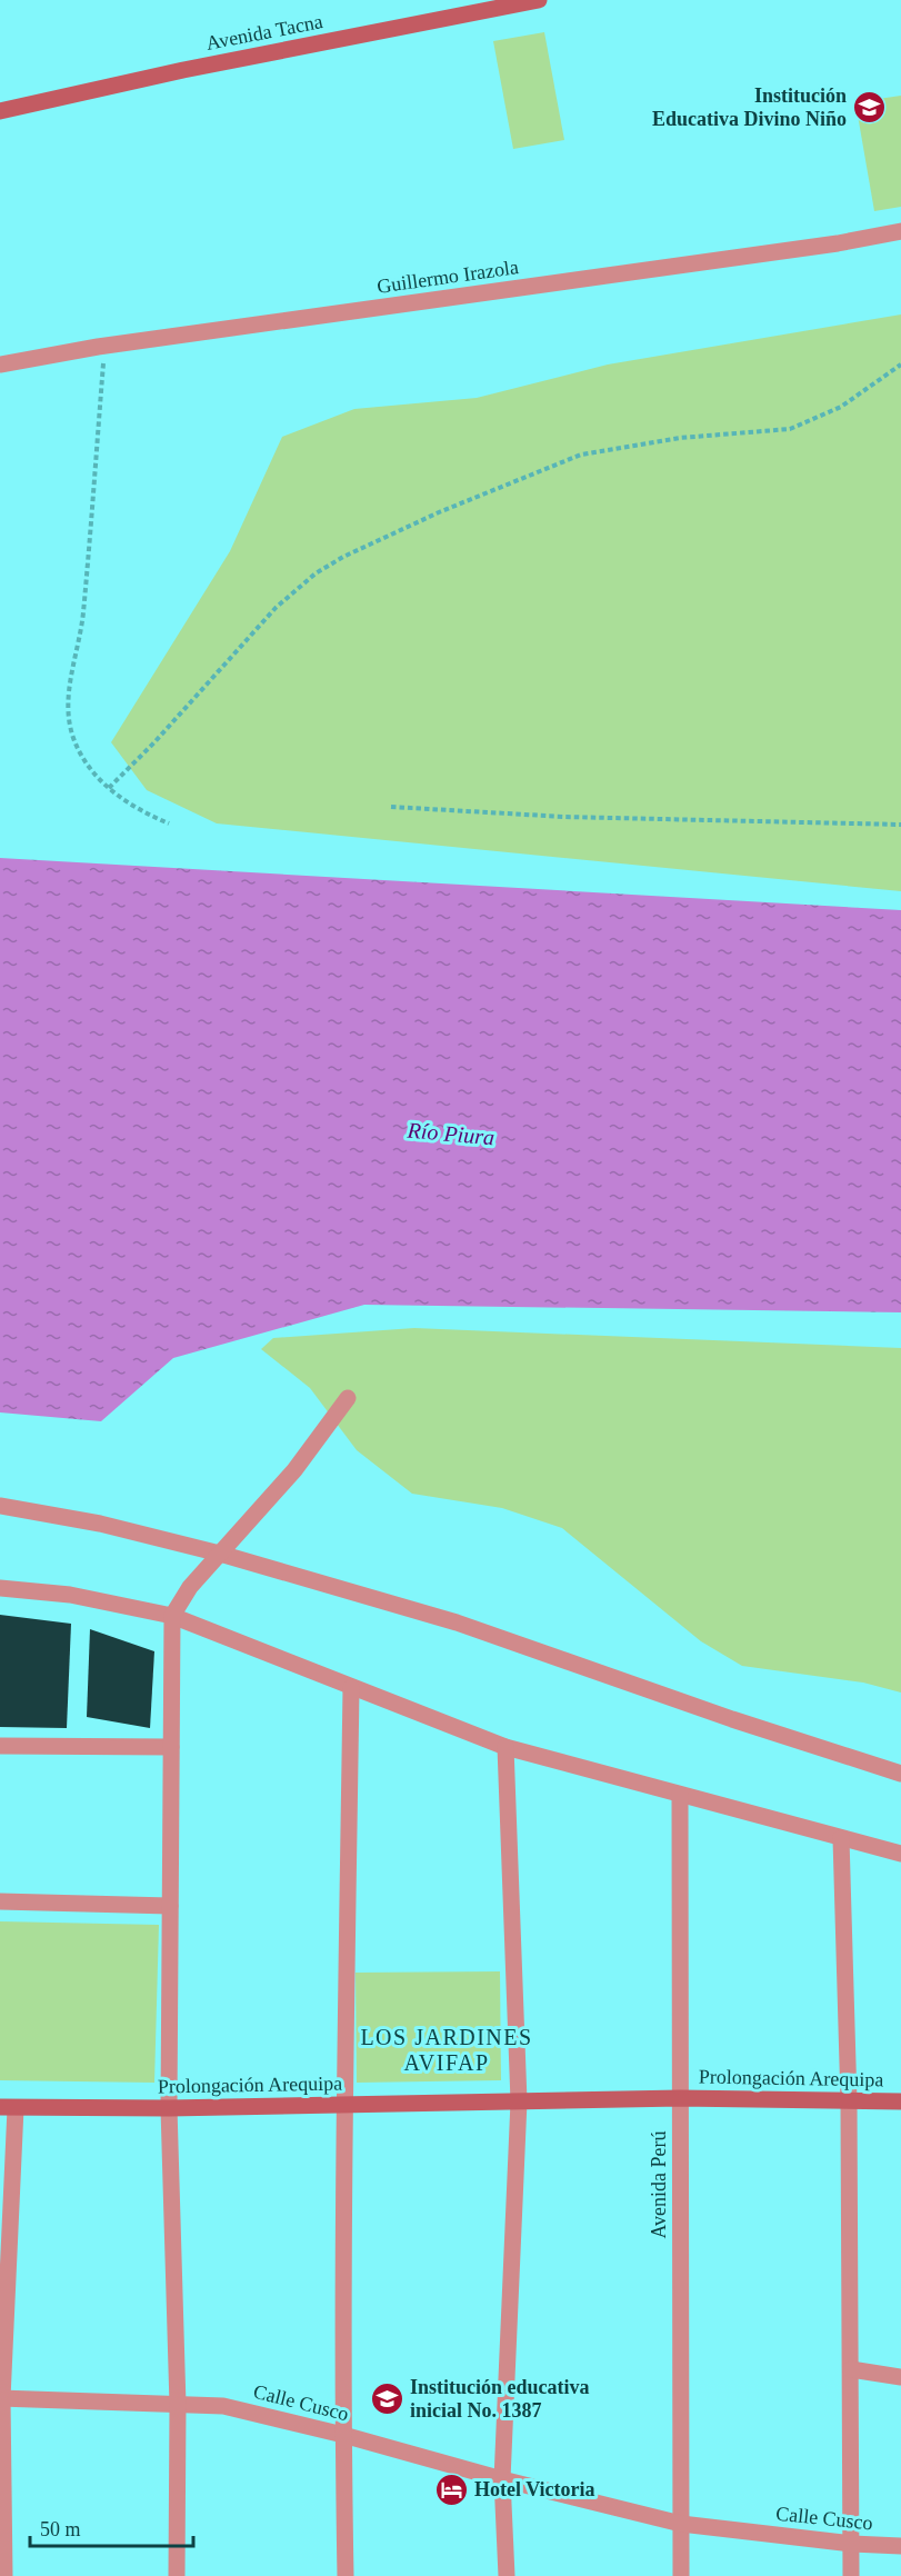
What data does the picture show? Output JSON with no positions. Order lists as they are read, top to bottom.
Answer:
{
  "streets": {
    "street": [
      "Avenida Tacna",
      "Guillermo Irazola",
      "Prolongación Arequipa",
      "Avenida Perú",
      "Calle Cusco"
    ]
  },
  "crossings": [
    ["Prolongación Arequipa", "Avenida Perú"],
    ["Avenida Perú", "Calle Cusco"]
  ],
  "districts": ["LOS JARDINES AVIFAP"],
  "water": ["Río Piura"],
  "places": {
    "school or university": ["Institución Educativa Divino Niño", "Institución educativa inicial No. 1387"],
    "hotel": ["Hotel Victoria"]
  },
  "scale_bar": "50 m"
}
